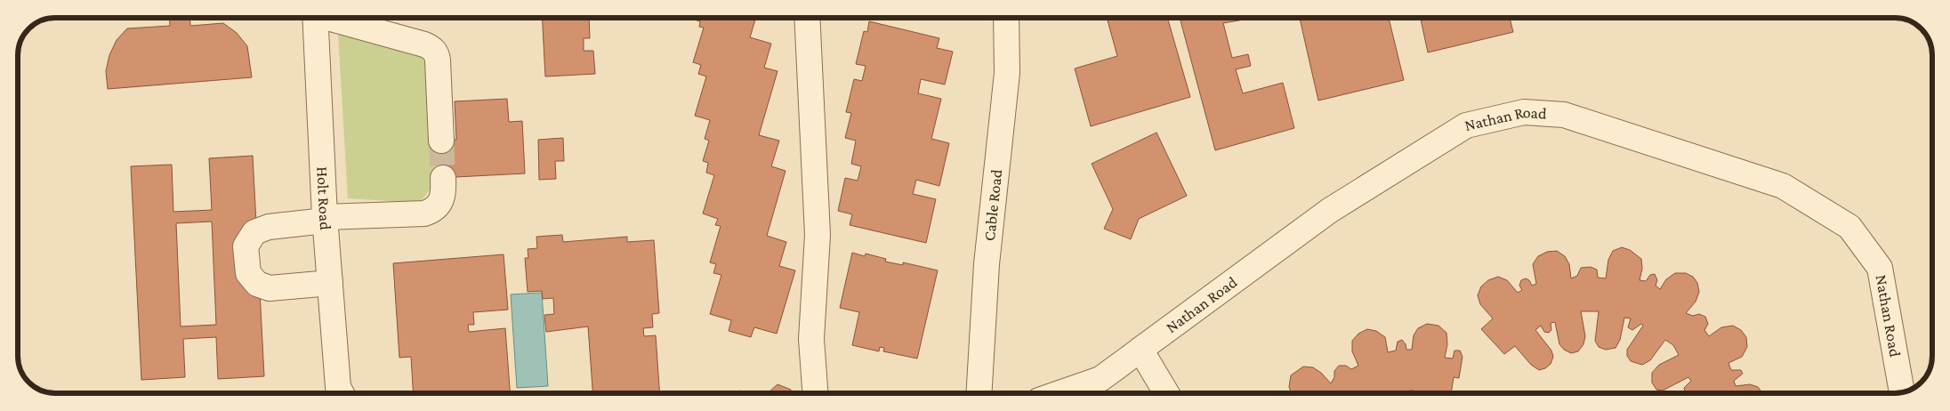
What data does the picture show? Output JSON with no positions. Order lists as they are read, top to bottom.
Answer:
{
  "streets": {
    "street": ["Nathan Road", "Holt Road", "Cable Road"]
  }
}
